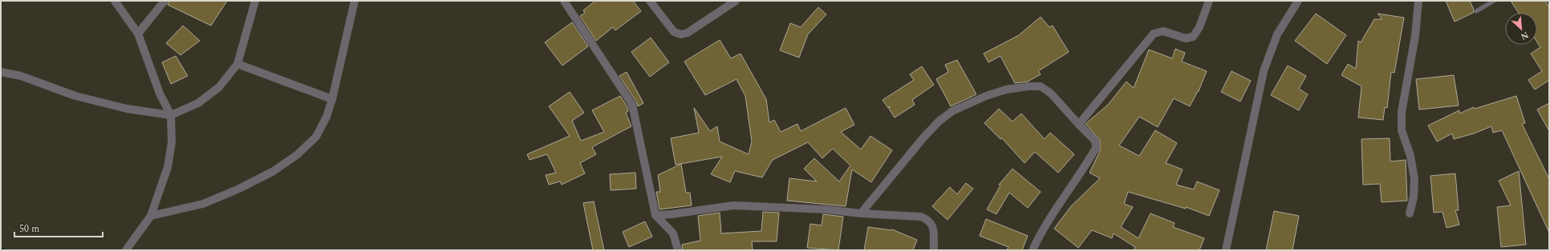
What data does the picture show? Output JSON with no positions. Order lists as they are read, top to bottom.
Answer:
{
  "scale_bar": "50 m",
  "north": "bottom right"
}
